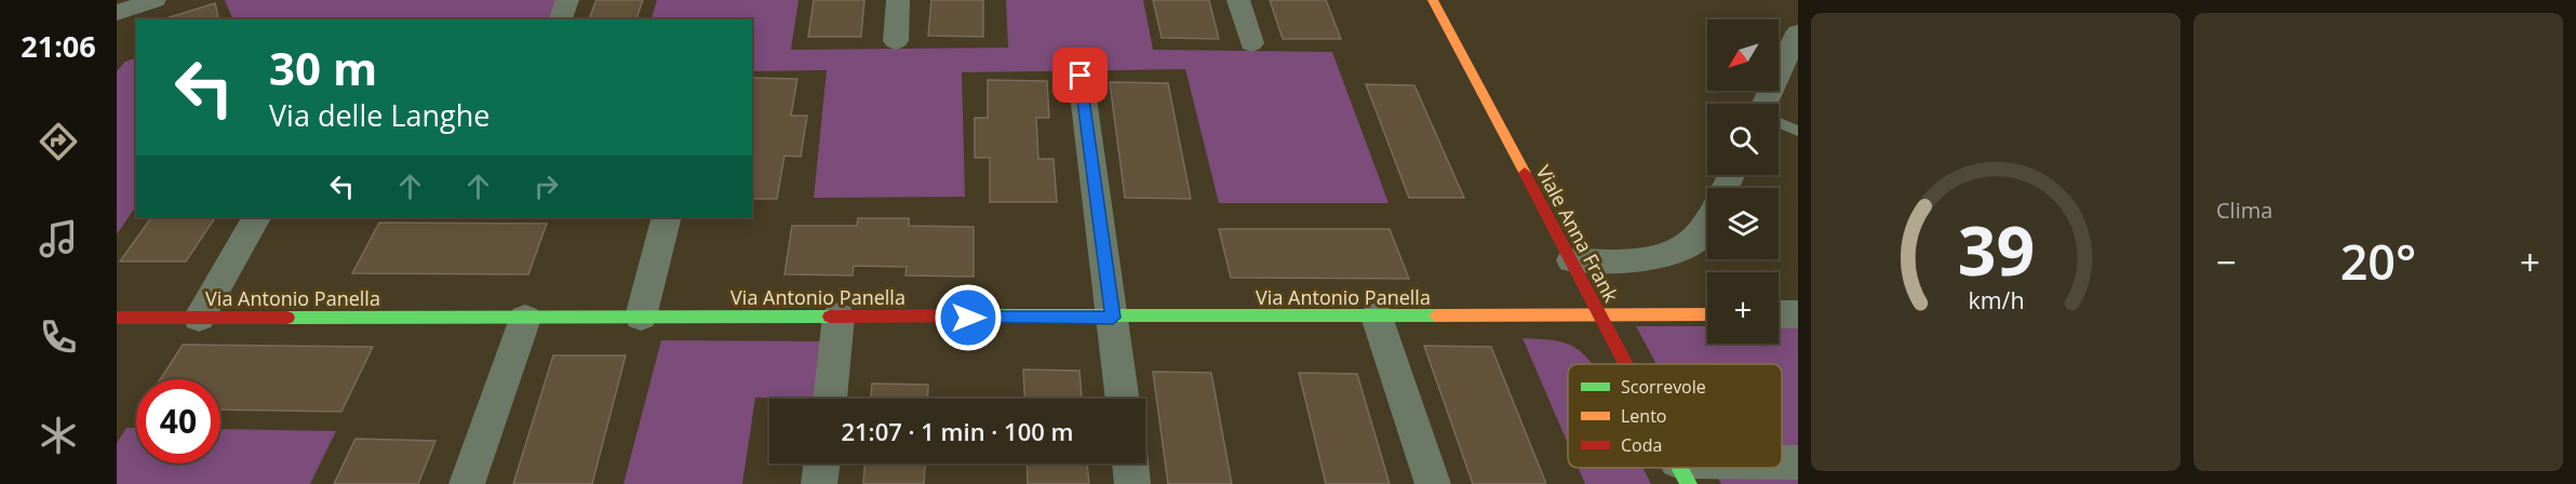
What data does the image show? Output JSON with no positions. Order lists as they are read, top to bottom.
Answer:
{
  "streets": {
    "street": ["Viale Anna Frank", "Via Antonio Panella"]
  },
  "crossings": [
    ["Viale Anna Frank", "Via Antonio Panella"]
  ],
  "legend": ["Scorrevole", "Lento", "Coda"],
  "north": "bottom left",
  "page": {
    "tabs": "21:06",
    "tile": "Clima",
    "map_buttons": "+",
    "turn": ["30 m", "Via delle Langhe"],
    "heat": ["−", "20°", "+"],
    "limit": "40",
    "trip": "21:07 · 1 min · 100 m",
    "gauge": ["39", "km/h"]
  }
}
